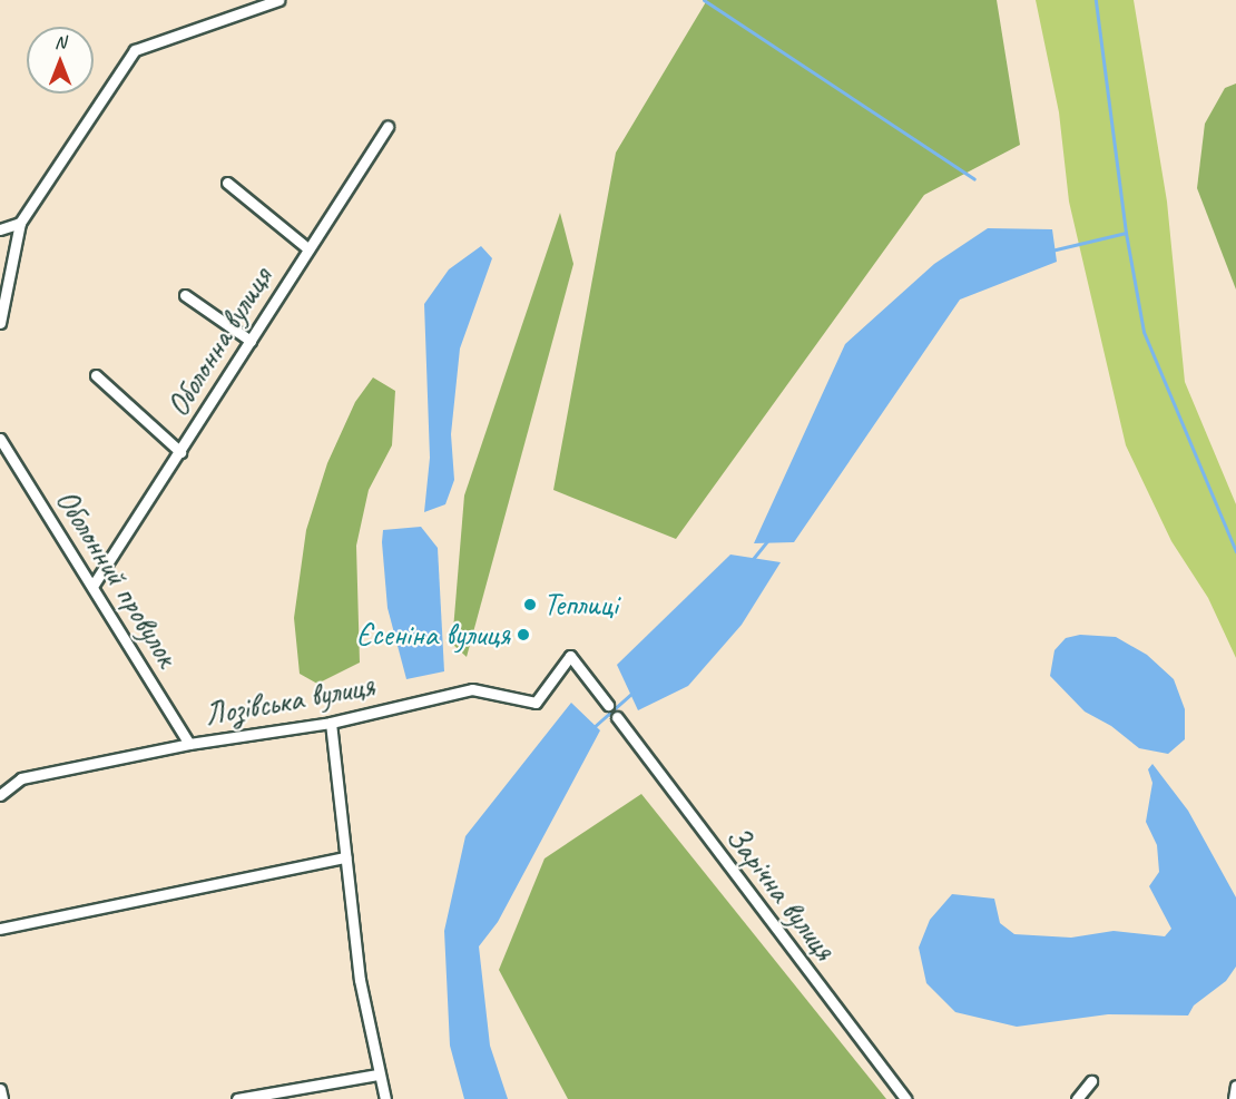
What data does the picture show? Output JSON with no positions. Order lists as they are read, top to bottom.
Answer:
{
  "streets": {
    "street": [
      "Оболонна вулиця",
      "Оболонний провулок",
      "Лозівська вулиця",
      "Зарічна вулиця"
    ]
  },
  "crossings": [
    ["Оболонна вулиця", "Оболонний провулок"],
    ["Оболонний провулок", "Лозівська вулиця"]
  ],
  "places": ["Теплиці", "Єсеніна вулиця"],
  "north": "top"
}
